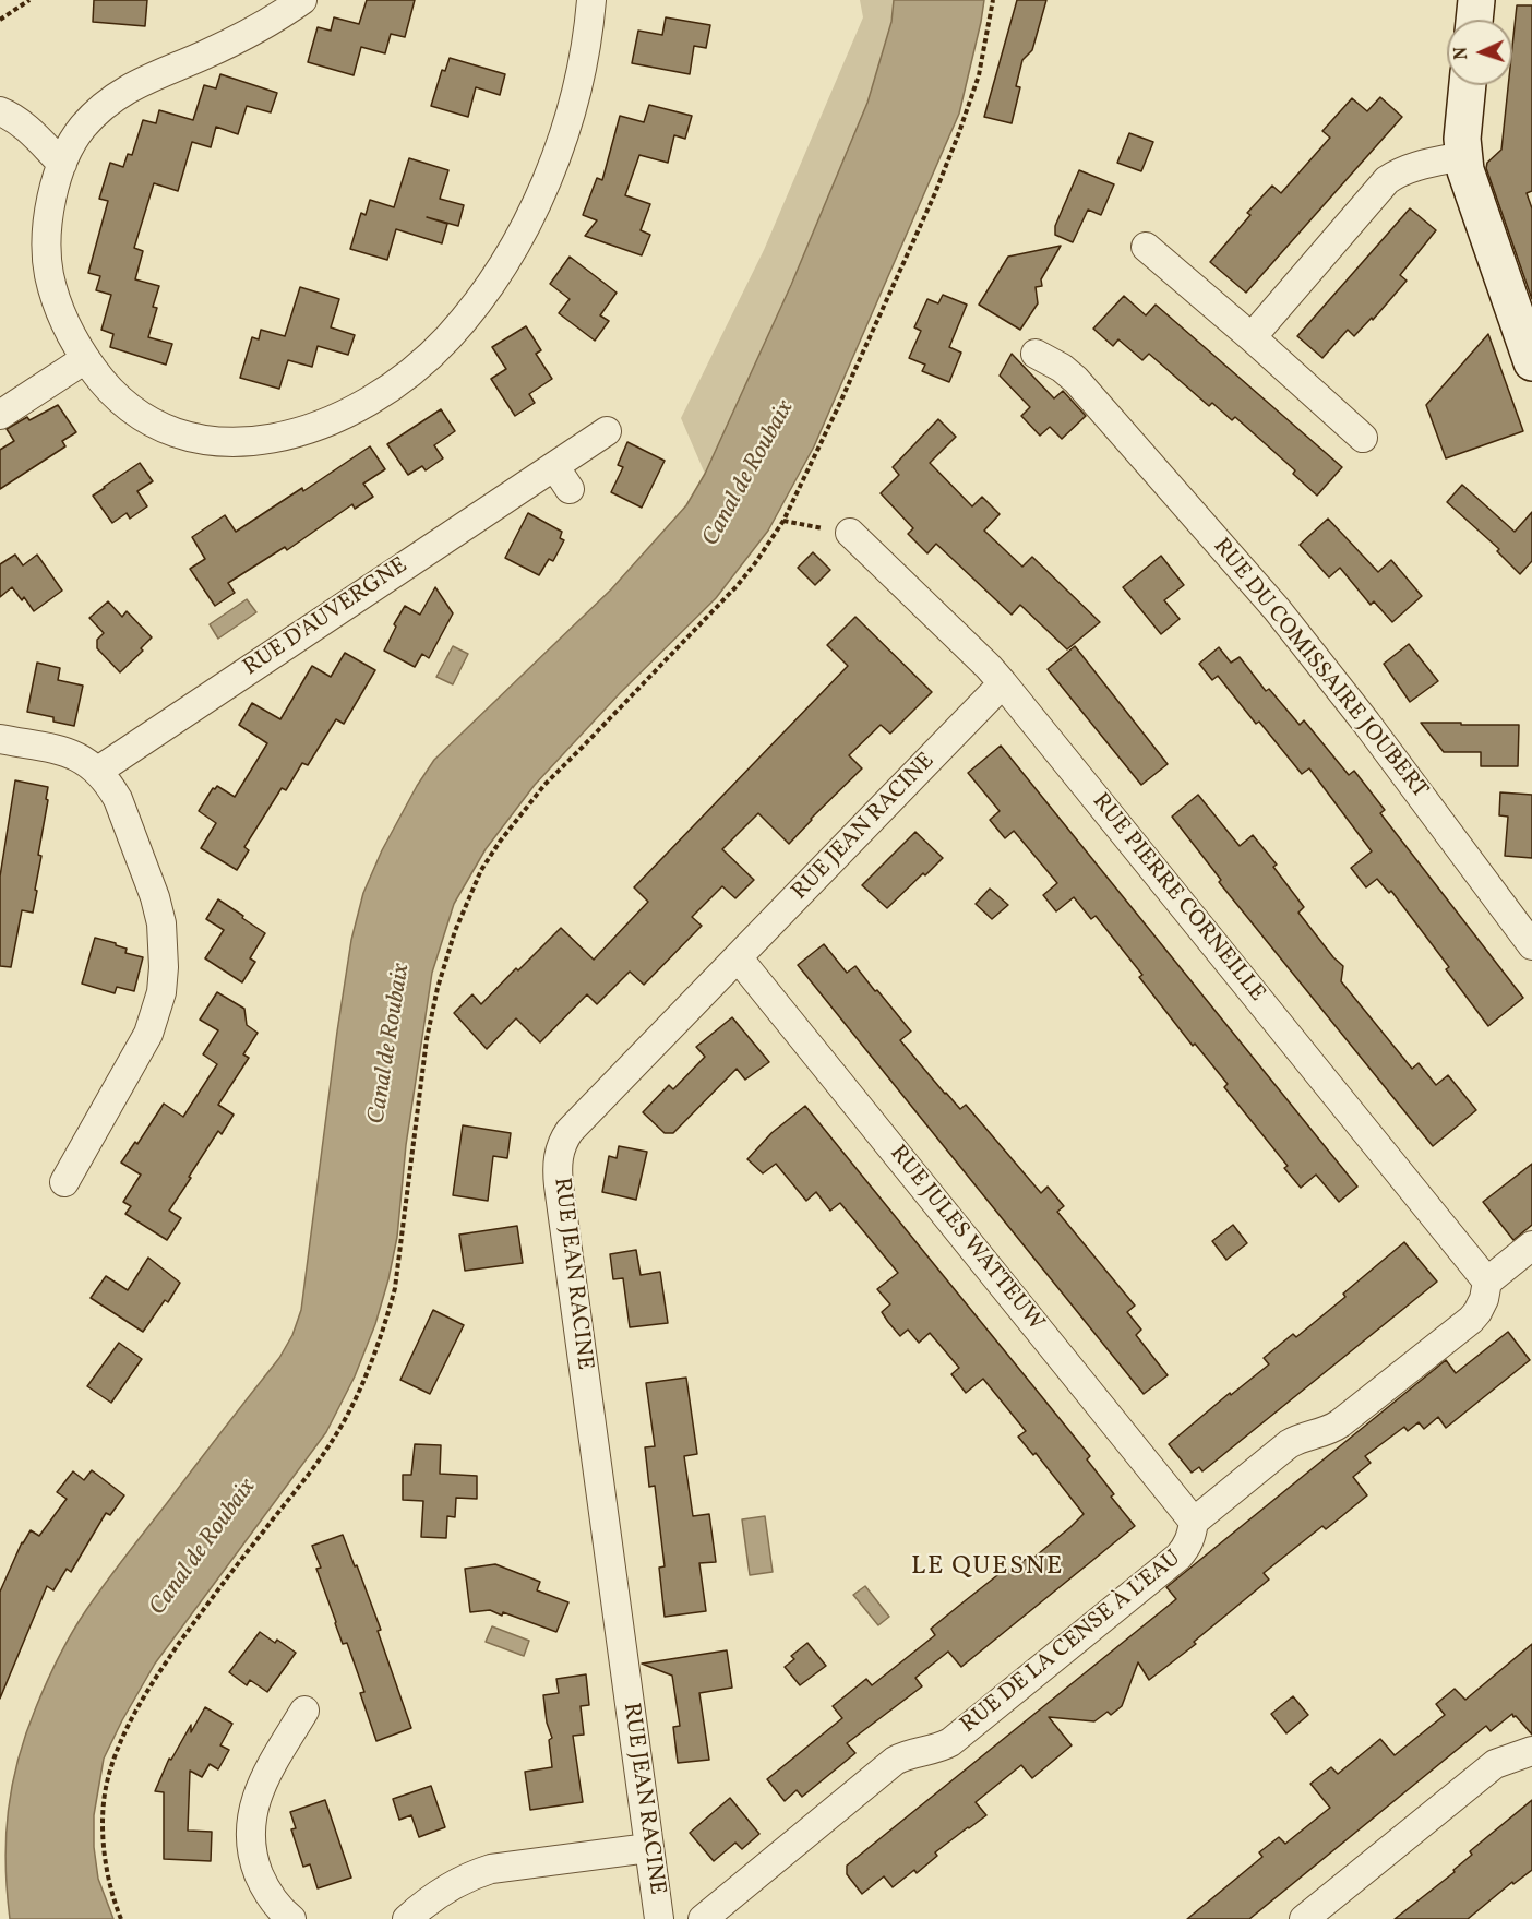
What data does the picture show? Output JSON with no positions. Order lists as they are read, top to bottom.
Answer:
{
  "streets": {
    "street": [
      "RUE D'AUVERGNE",
      "RUE DU COMISSAIRE JOUBERT",
      "RUE JEAN RACINE",
      "RUE PIERRE CORNEILLE",
      "RUE JULES WATTEUW",
      "RUE DE LA CENSE À L'EAU"
    ]
  },
  "crossings": [
    ["RUE JEAN RACINE", "RUE PIERRE CORNEILLE"],
    ["RUE JEAN RACINE", "RUE JULES WATTEUW"],
    ["RUE JULES WATTEUW", "RUE DE LA CENSE À L'EAU"]
  ],
  "districts": ["LE QUESNE"],
  "water": ["Canal de Roubaix"],
  "north": "left"
}
